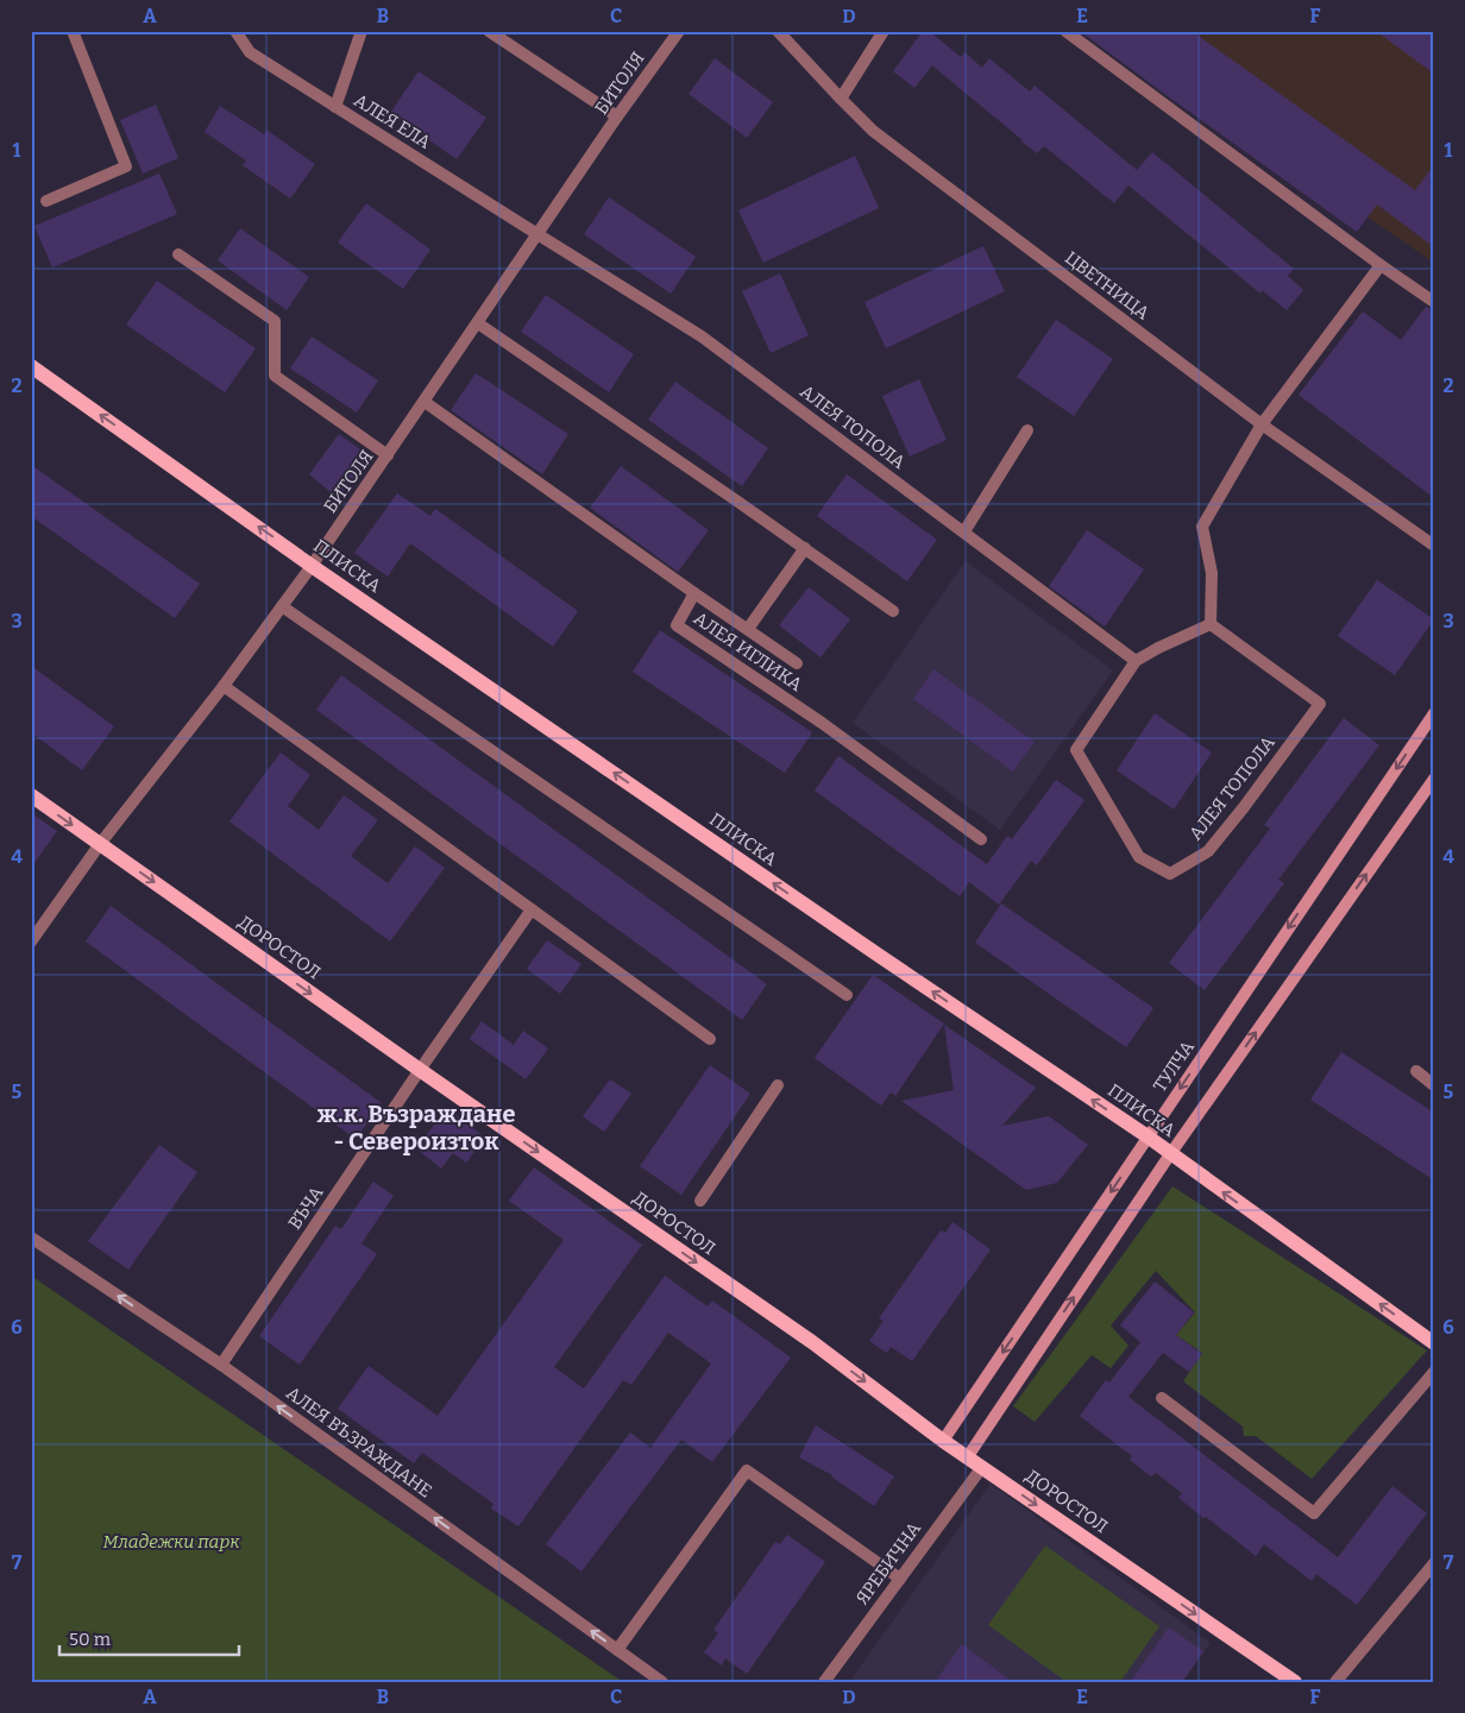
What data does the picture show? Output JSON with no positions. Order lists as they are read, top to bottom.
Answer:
{
  "streets": {
    "main road": ["ПЛИСКА", "ДОРОСТОЛ", "ТУЛЧА"],
    "street": [
      "БИТОЛЯ",
      "АЛЕЯ ЕЛА",
      "ЦВЕТНИЦА",
      "АЛЕЯ ТОПОЛА",
      "АЛЕЯ ИГЛИКА",
      "ВЪЧА",
      "АЛЕЯ ВЪЗРАЖДАНЕ",
      "ЯРЕБИЧНА"
    ]
  },
  "crossings": [
    ["БИТОЛЯ", "АЛЕЯ ЕЛА"],
    ["БИТОЛЯ", "АЛЕЯ ТОПОЛА"],
    ["БИТОЛЯ", "ПЛИСКА"],
    ["БИТОЛЯ", "АЛЕЯ ИГЛИКА"],
    ["БИТОЛЯ", "ДОРОСТОЛ"],
    ["АЛЕЯ ЕЛА", "АЛЕЯ ТОПОЛА"],
    ["ПЛИСКА", "ТУЛЧА"],
    ["ДОРОСТОЛ", "ТУЛЧА"],
    ["ДОРОСТОЛ", "ВЪЧА"],
    ["ДОРОСТОЛ", "ЯРЕБИЧНА"],
    ["ВЪЧА", "АЛЕЯ ВЪЗРАЖДАНЕ"]
  ],
  "one_way": ["ПЛИСКА", "ДОРОСТОЛ", "АЛЕЯ ВЪЗРАЖДАНЕ"],
  "districts": ["ж.к. Възраждане - Североизток"],
  "parks": ["Младежки парк"],
  "scale_bar": "50 m",
  "grid": {
    "columns": [
      "A",
      "B",
      "C",
      "D",
      "E",
      "F"
    ],
    "rows": [
      "1",
      "2",
      "3",
      "4",
      "5",
      "6",
      "7"
    ]
  }
}
